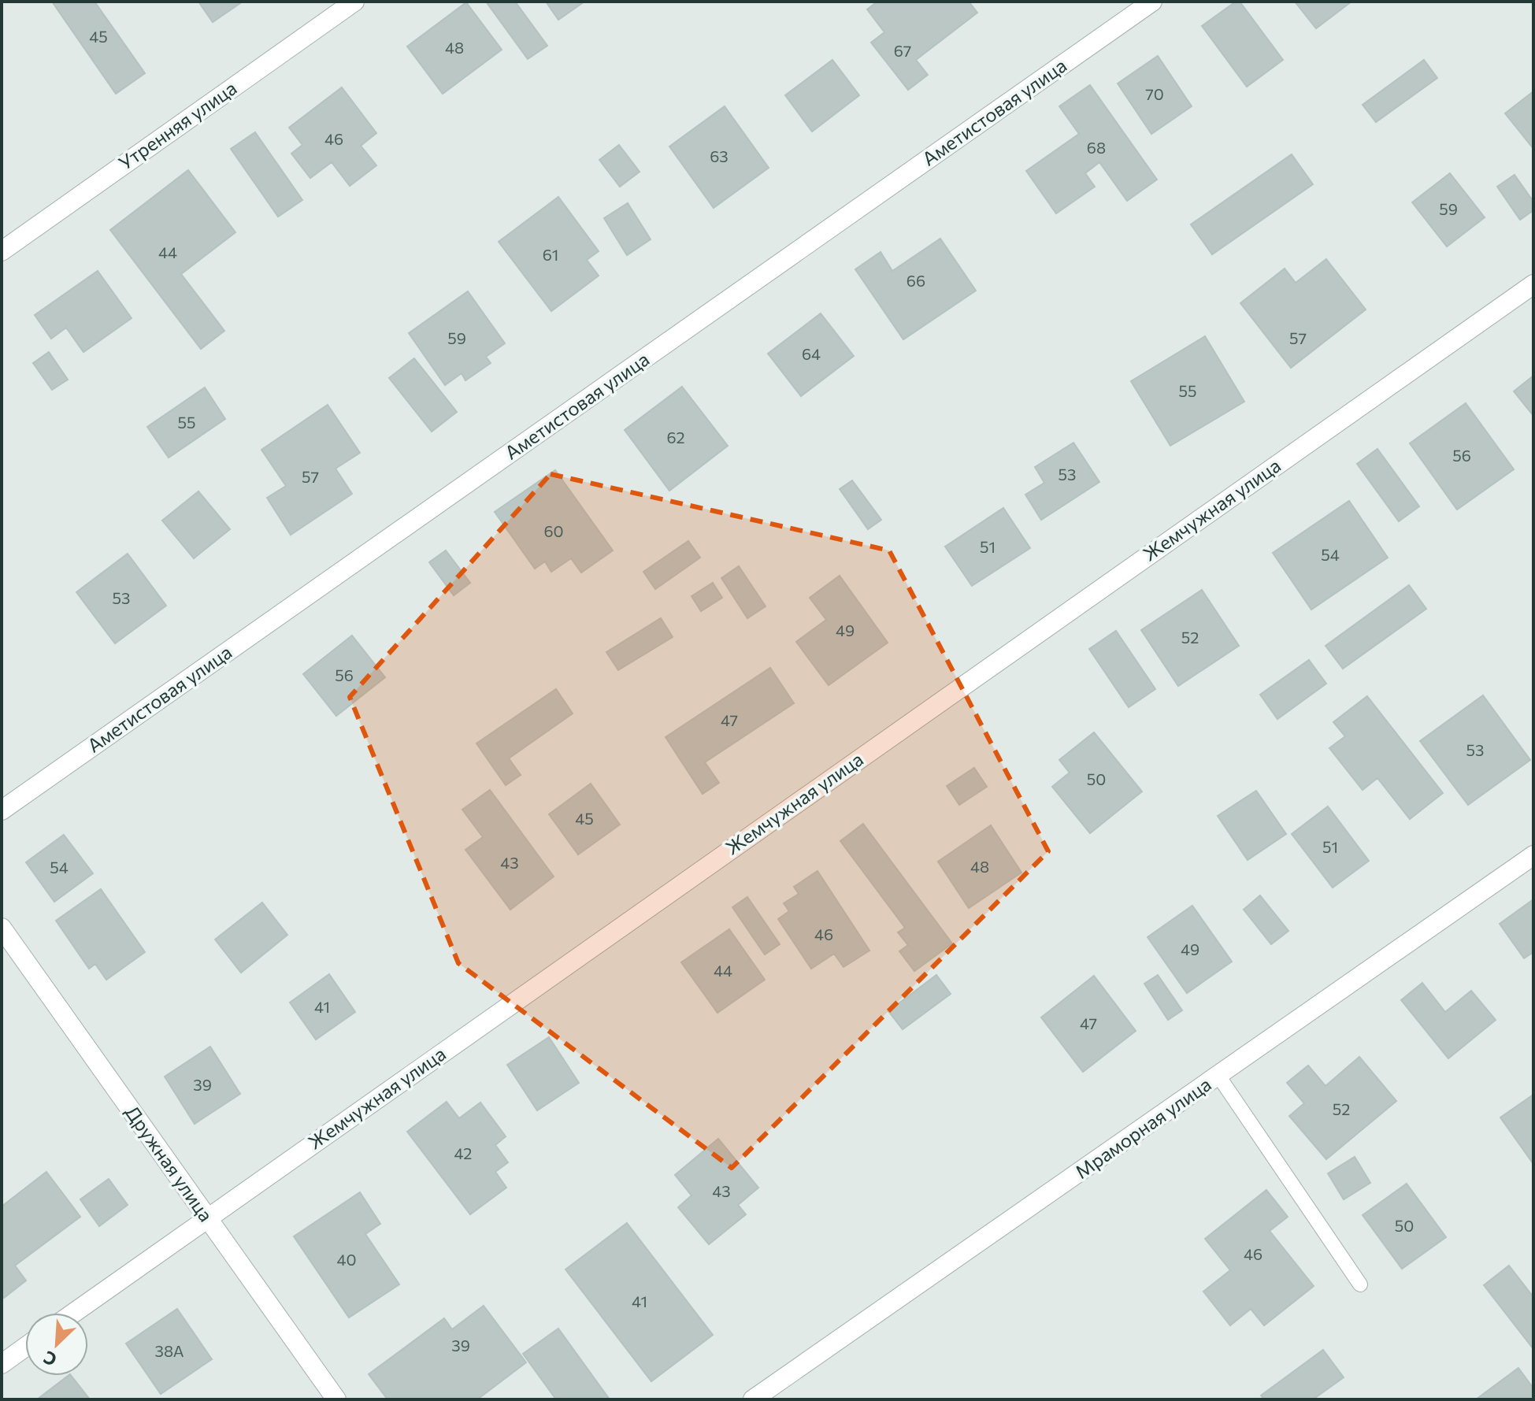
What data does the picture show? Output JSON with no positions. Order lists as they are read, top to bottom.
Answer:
{
  "streets": {
    "street": [
      "Аметистовая улица",
      "Утренняя улица",
      "Жемчужная улица",
      "Мраморная улица",
      "Дружная улица"
    ]
  },
  "crossings": [
    ["Жемчужная улица", "Дружная улица"]
  ],
  "house_numbers": [
    "45",
    "48",
    "67",
    "70",
    "46",
    "68",
    "63",
    "59",
    "44",
    "61",
    "66",
    "59",
    "57",
    "64",
    "55",
    "55",
    "62",
    "56",
    "53",
    "57",
    "60",
    "51",
    "54",
    "53",
    "49",
    "52",
    "56",
    "47",
    "53",
    "50",
    "45",
    "51",
    "43",
    "48",
    "54",
    "46",
    "49",
    "44",
    "41",
    "47",
    "39",
    "52",
    "42",
    "43",
    "50",
    "46",
    "40",
    "41",
    "39",
    "38А"
  ],
  "north": "bottom left"
}
